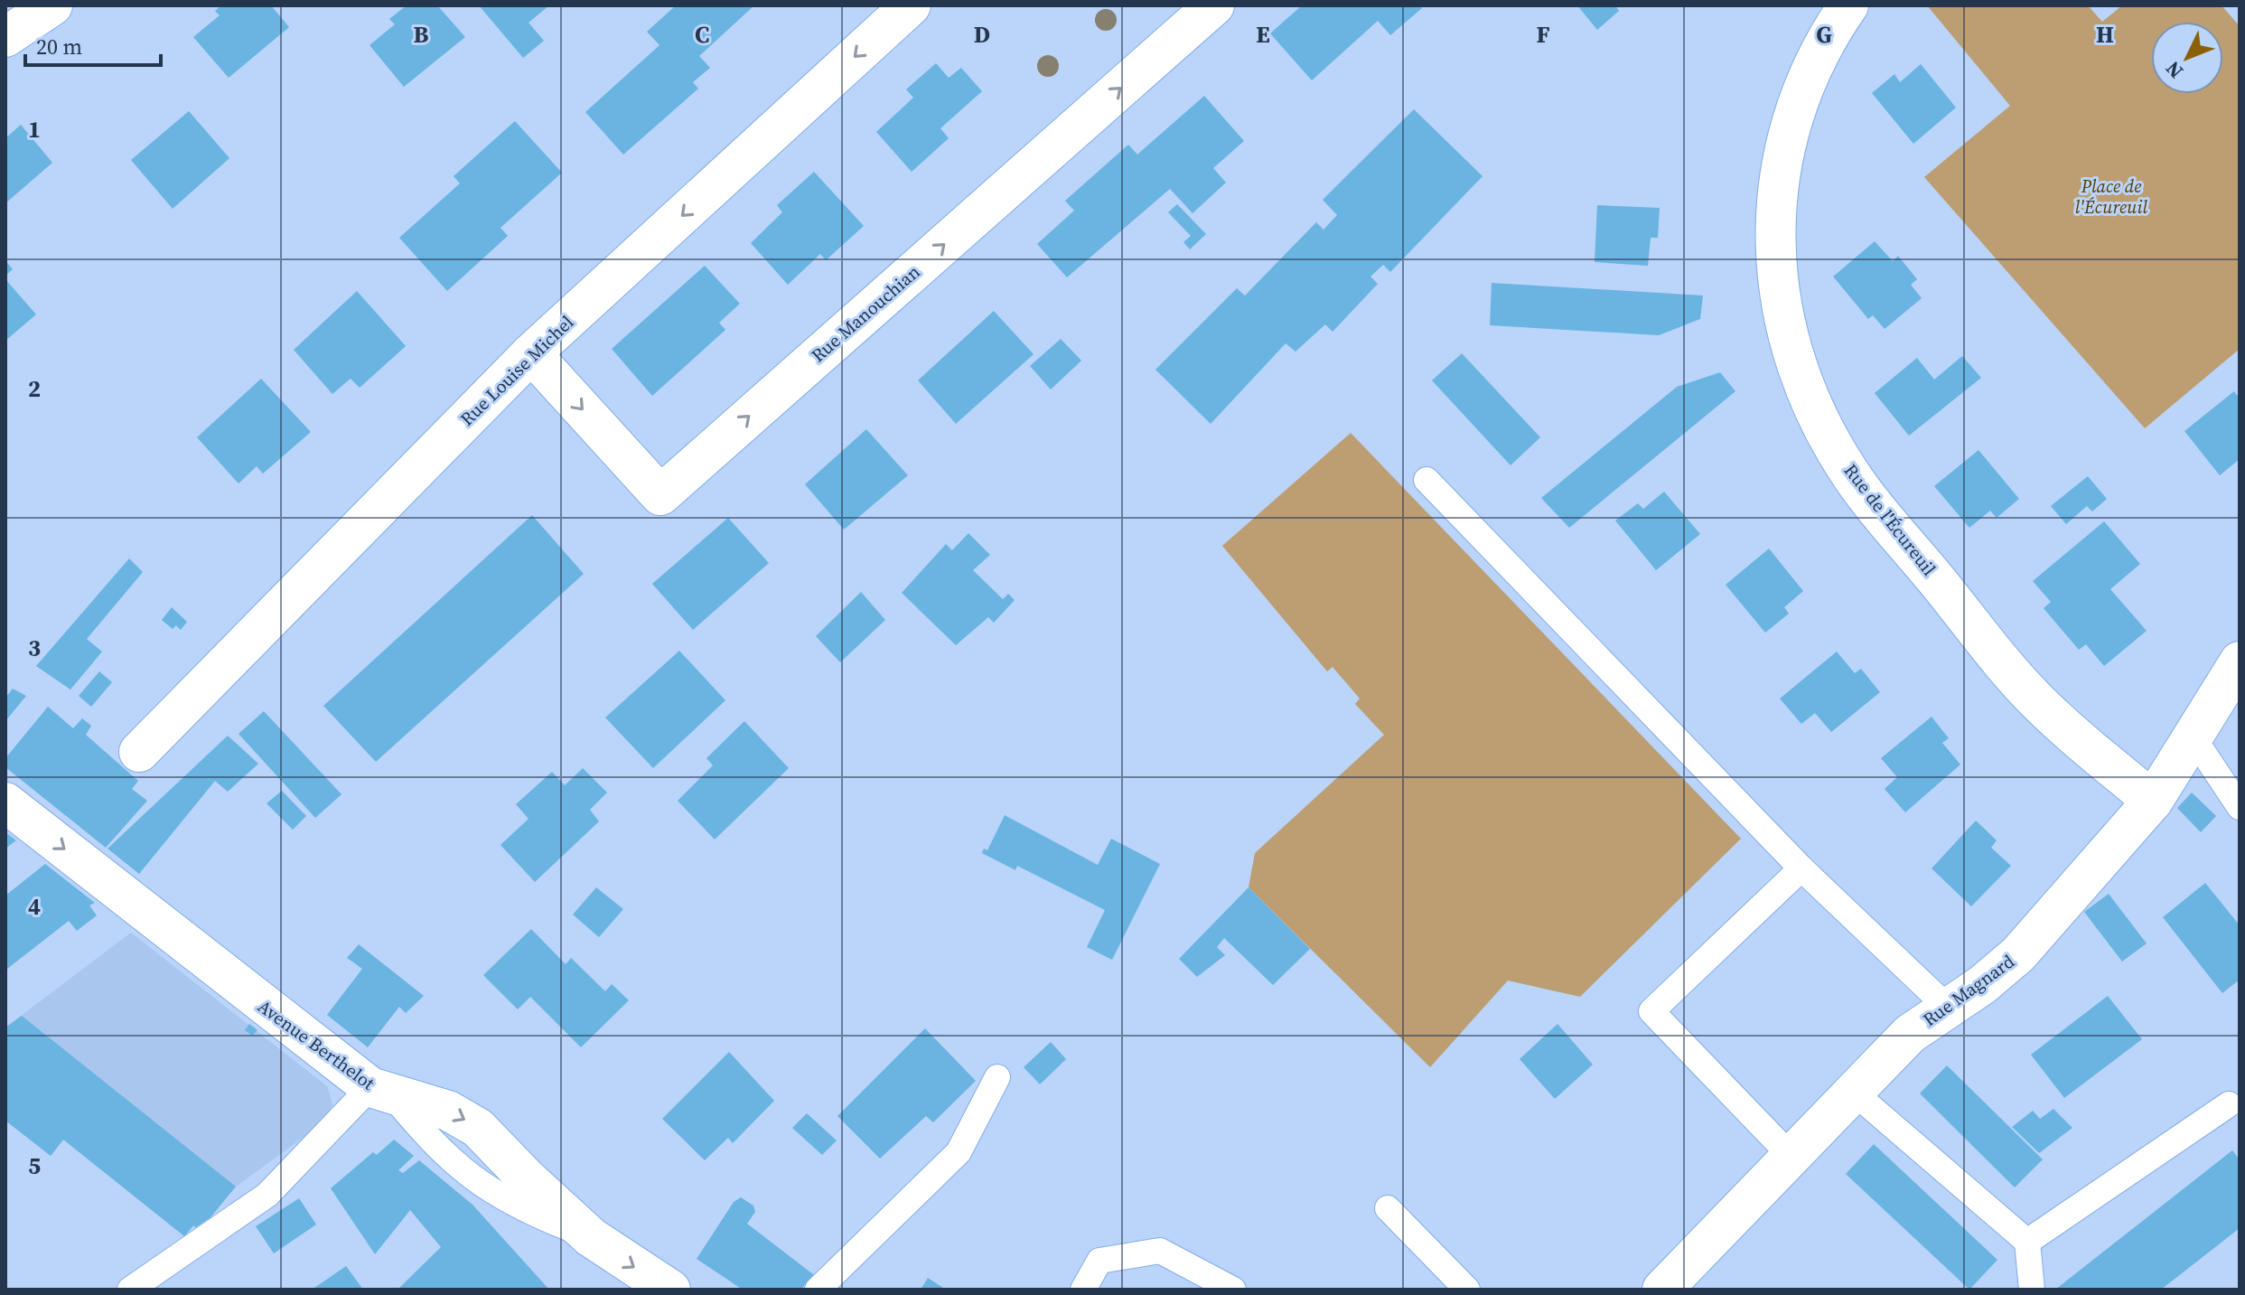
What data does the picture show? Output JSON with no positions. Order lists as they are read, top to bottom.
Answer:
{
  "streets": {
    "street": [
      "Rue Manouchian",
      "Rue Louise Michel",
      "Rue de l'Écureuil",
      "Rue Magnard",
      "Avenue Berthelot"
    ]
  },
  "crossings": [
    ["Rue Manouchian", "Rue Louise Michel"],
    ["Rue de l'Écureuil", "Rue Magnard"]
  ],
  "one_way": ["Rue Manouchian", "Rue Louise Michel", "Avenue Berthelot"],
  "parks": ["Place de l'Écureuil"],
  "scale_bar": "20 m",
  "north": "bottom left",
  "grid": {
    "columns": [
      "B",
      "C",
      "D",
      "E",
      "F",
      "G",
      "H"
    ],
    "rows": [
      "1",
      "2",
      "3",
      "4",
      "5"
    ]
  }
}
